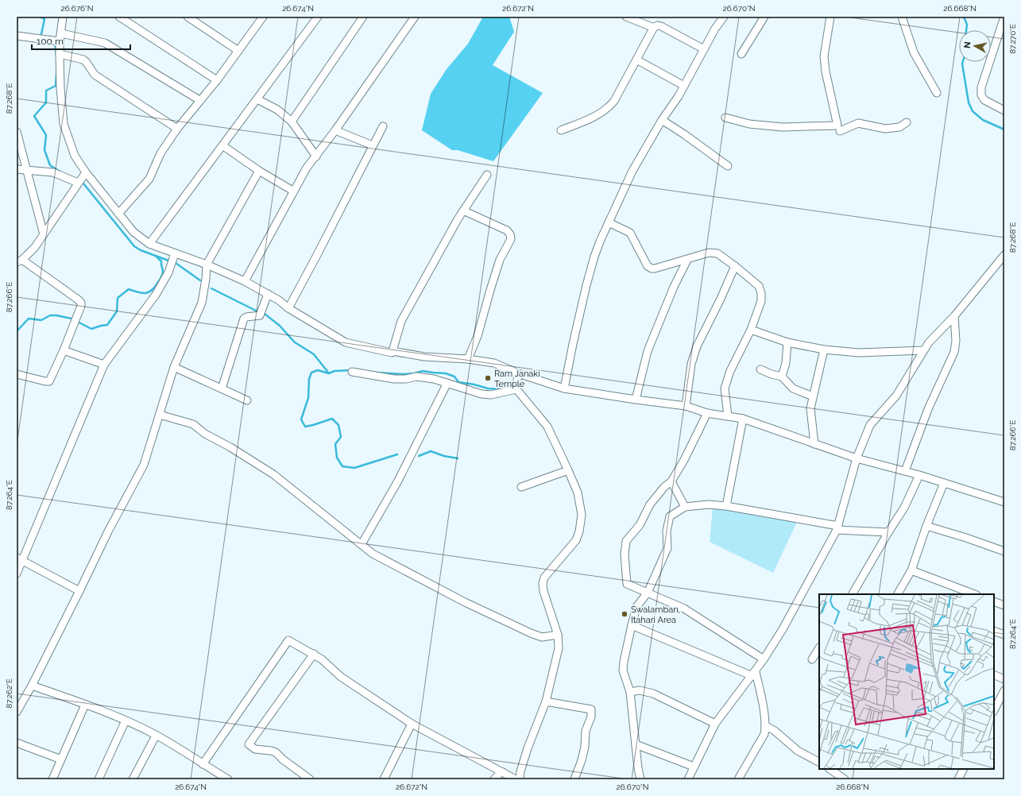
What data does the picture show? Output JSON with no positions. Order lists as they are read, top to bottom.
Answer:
{
  "places": ["Ram Janaki Temple", "Swalamban, Itahari Area"],
  "scale_bar": "100 m",
  "north": "left",
  "coordinates": [
    "26.676°N",
    "26.674°N",
    "26.672°N",
    "26.670°N",
    "26.668°N",
    "87.270°E",
    "87.268°E",
    "87.266°E",
    "87.264°E",
    "87.262°E"
  ]
}
